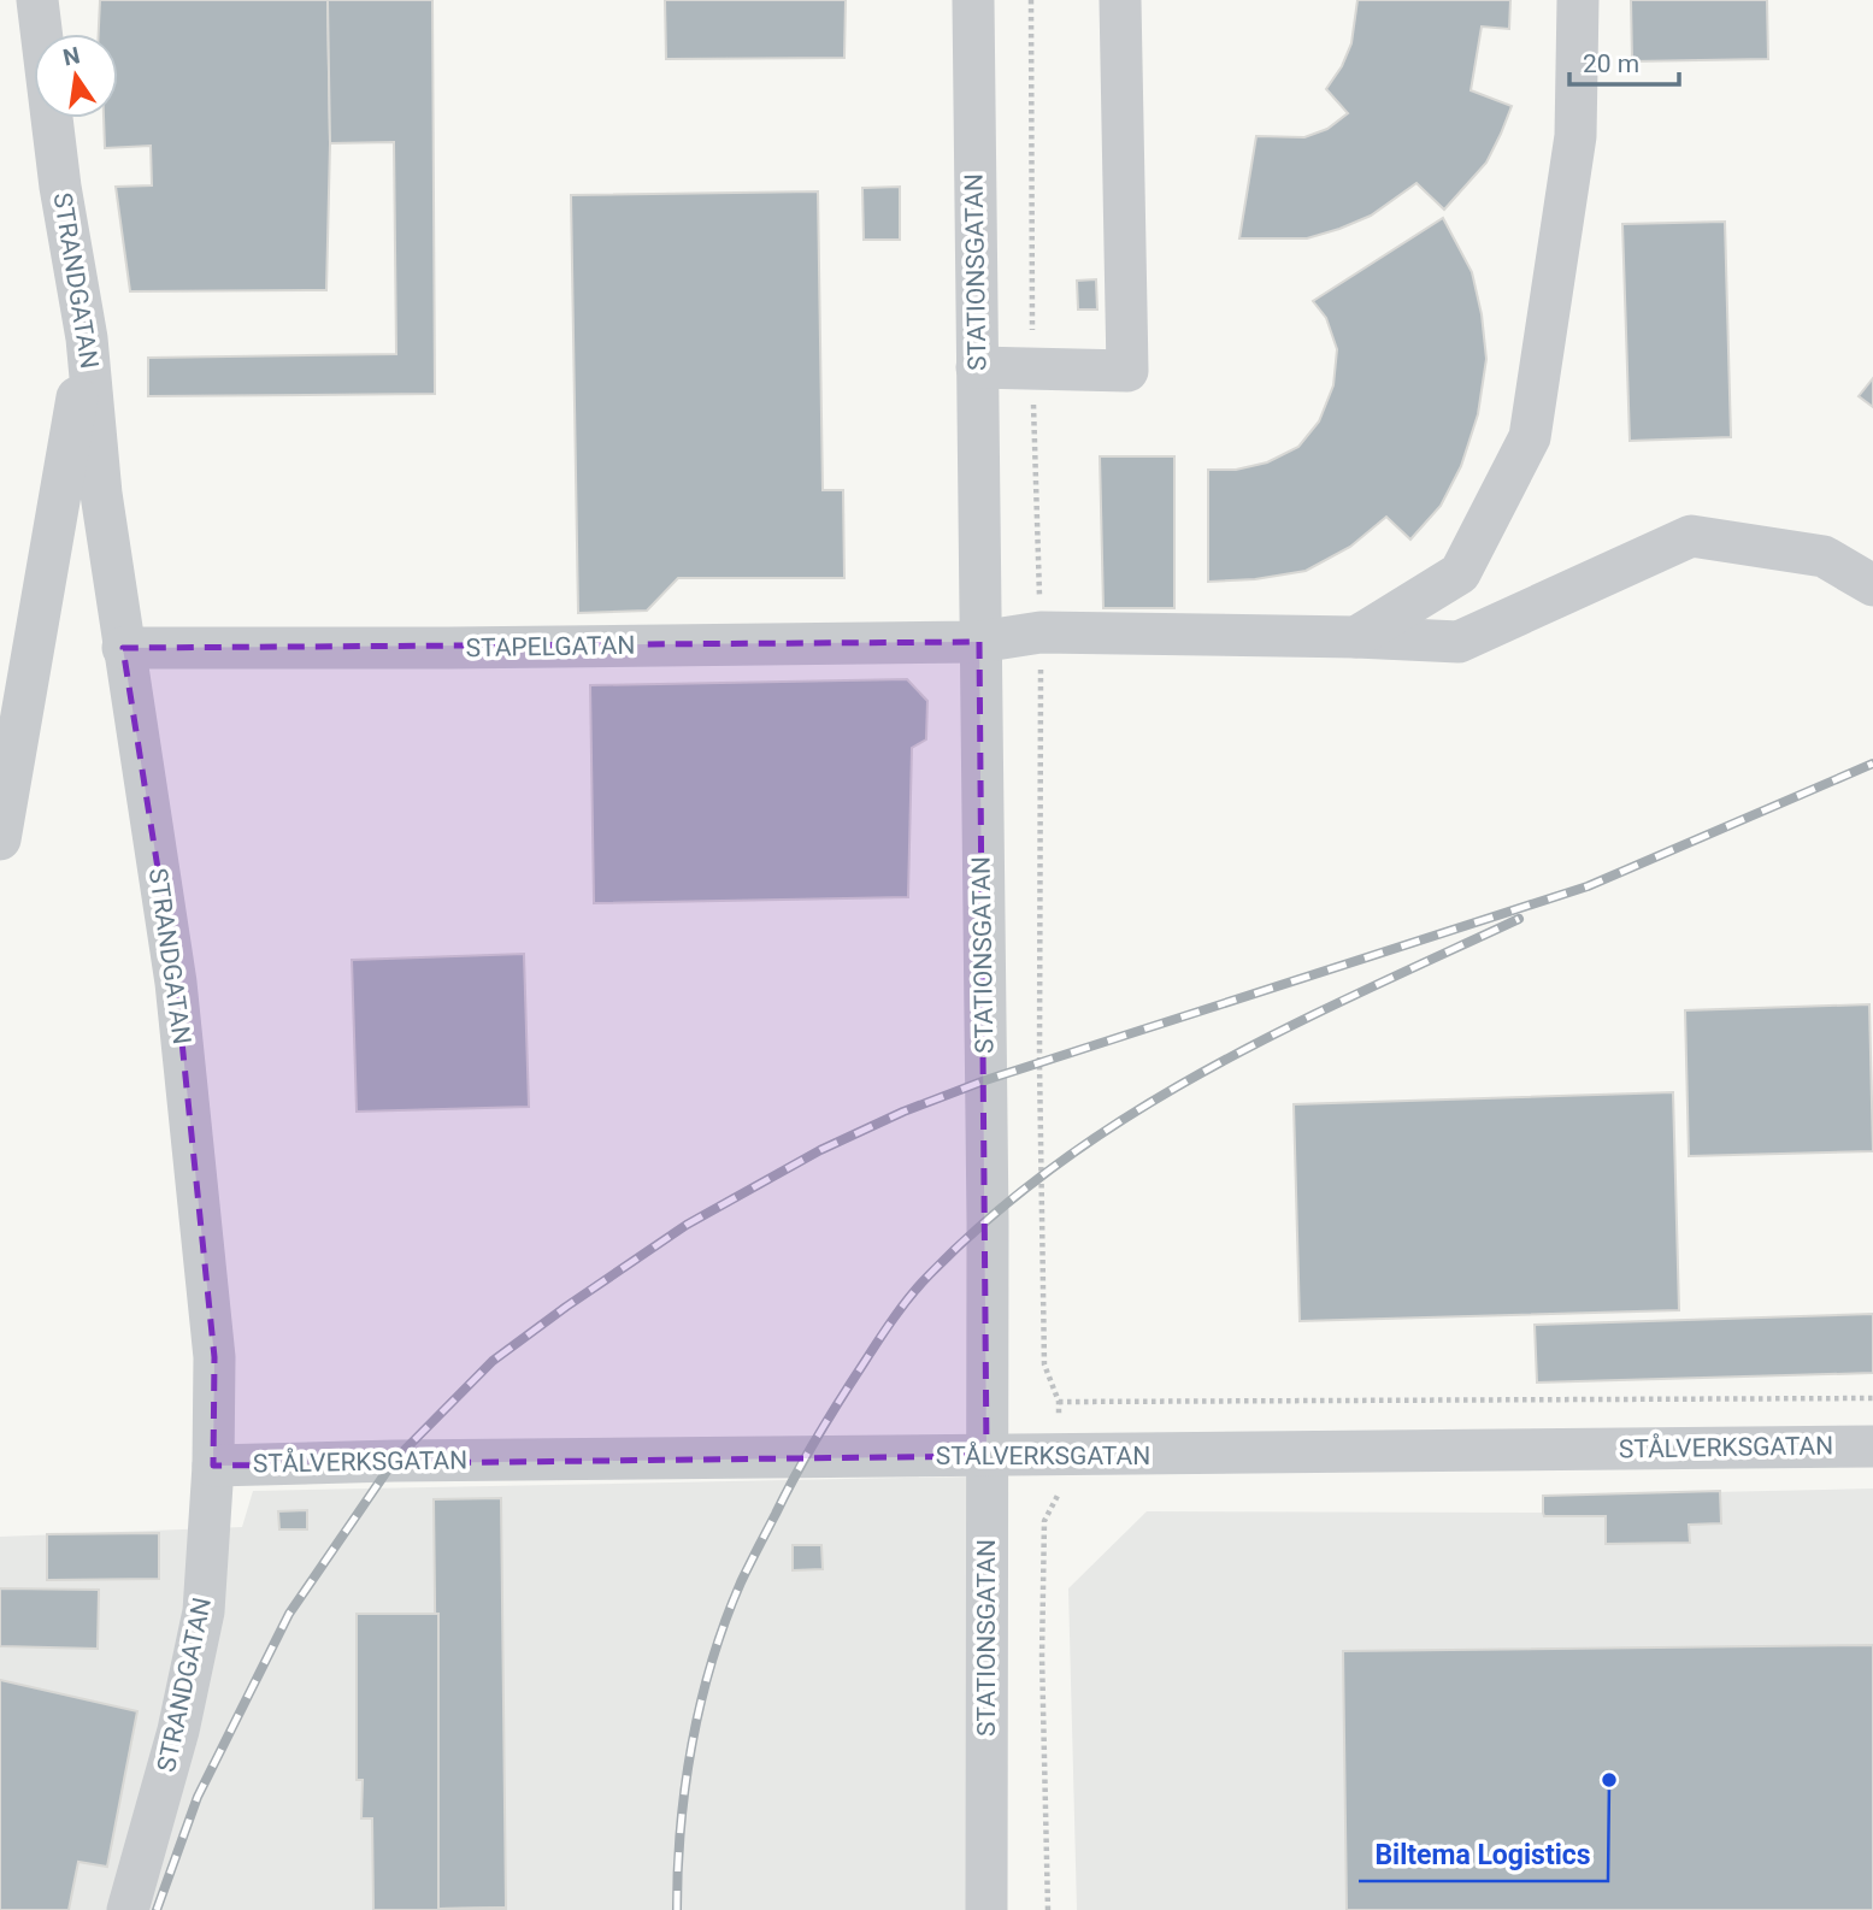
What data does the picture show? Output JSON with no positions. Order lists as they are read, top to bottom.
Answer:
{
  "streets": {
    "street": [
      "STATIONSGATAN",
      "STRANDGATAN",
      "STAPELGATAN",
      "STÅLVERKSGATAN"
    ]
  },
  "crossings": [
    ["STATIONSGATAN", "STAPELGATAN"],
    ["STATIONSGATAN", "STÅLVERKSGATAN"],
    ["STRANDGATAN", "STAPELGATAN"],
    ["STRANDGATAN", "STÅLVERKSGATAN"]
  ],
  "places": ["Biltema Logistics"],
  "scale_bar": "20 m",
  "north": "top"
}
